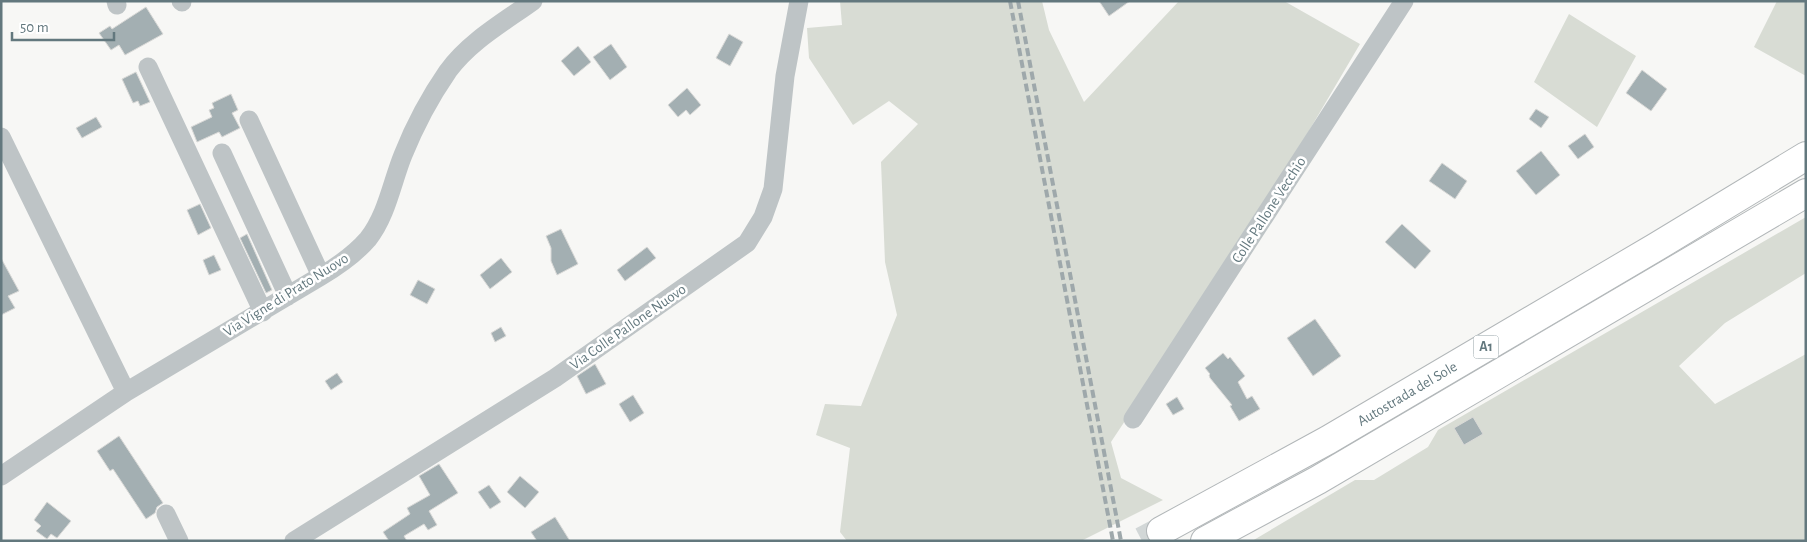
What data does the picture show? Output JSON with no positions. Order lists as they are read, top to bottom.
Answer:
{
  "streets": {
    "highway": ["A1", "Autostrada del Sole"],
    "street": ["Colle Pallone Vecchio", "Via Vigne di Prato Nuovo", "Via Colle Pallone Nuovo"]
  },
  "scale_bar": "50 m"
}
